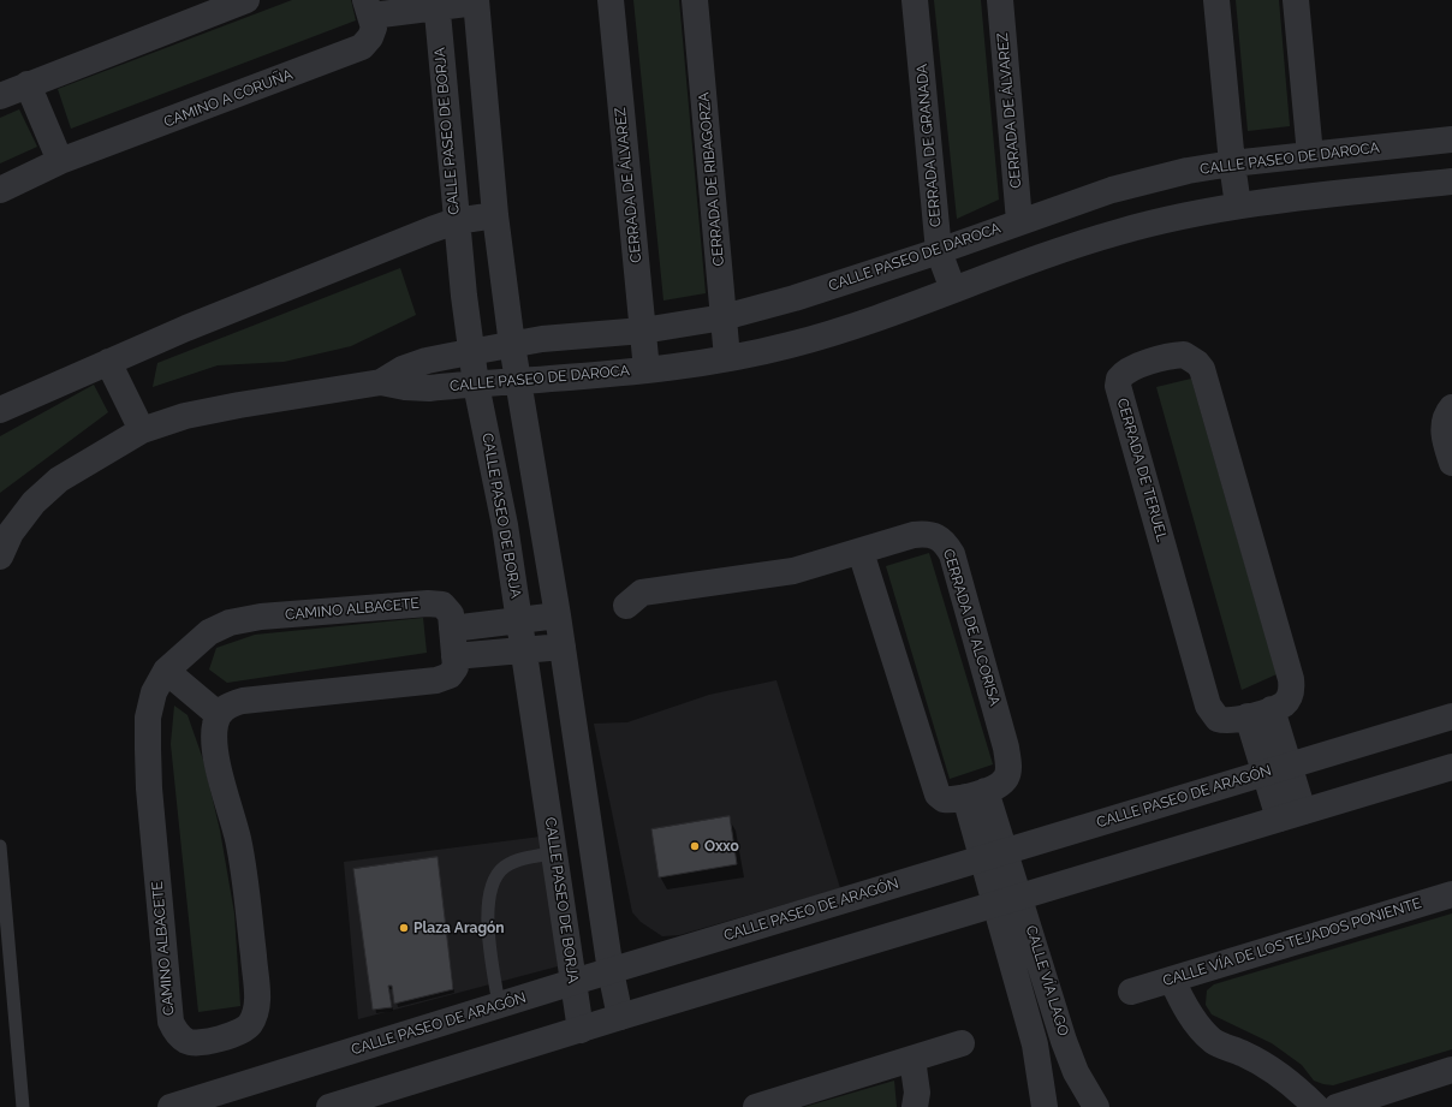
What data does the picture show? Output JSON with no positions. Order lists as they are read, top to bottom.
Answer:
{
  "streets": {
    "street": [
      "CAMINO A CORUÑA",
      "CERRADA DE ÁLVAREZ",
      "CALLE PASEO DE BORJA",
      "CERRADA DE GRANADA",
      "CALLE PASEO DE DAROCA",
      "CERRADA DE RIBAGORZA",
      "CERRADA DE TERUEL",
      "CAMINO ALBACETE",
      "CERRADA DE ALCORISA",
      "CALLE PASEO DE ARAGÓN",
      "CALLE VÍA DE LOS TEJADOS PONIENTE",
      "CALLE VÍA LAGO"
    ]
  },
  "crossings": [
    ["CAMINO A CORUÑA", "CALLE PASEO DE BORJA"],
    ["CERRADA DE ÁLVAREZ", "CALLE PASEO DE DAROCA"],
    ["CALLE PASEO DE BORJA", "CALLE PASEO DE DAROCA"],
    ["CALLE PASEO DE BORJA", "CALLE PASEO DE ARAGÓN"],
    ["CERRADA DE GRANADA", "CALLE PASEO DE DAROCA"],
    ["CALLE PASEO DE DAROCA", "CERRADA DE RIBAGORZA"],
    ["CALLE PASEO DE ARAGÓN", "CALLE VÍA LAGO"]
  ],
  "places": ["Oxxo", "Plaza Aragón"]
}
